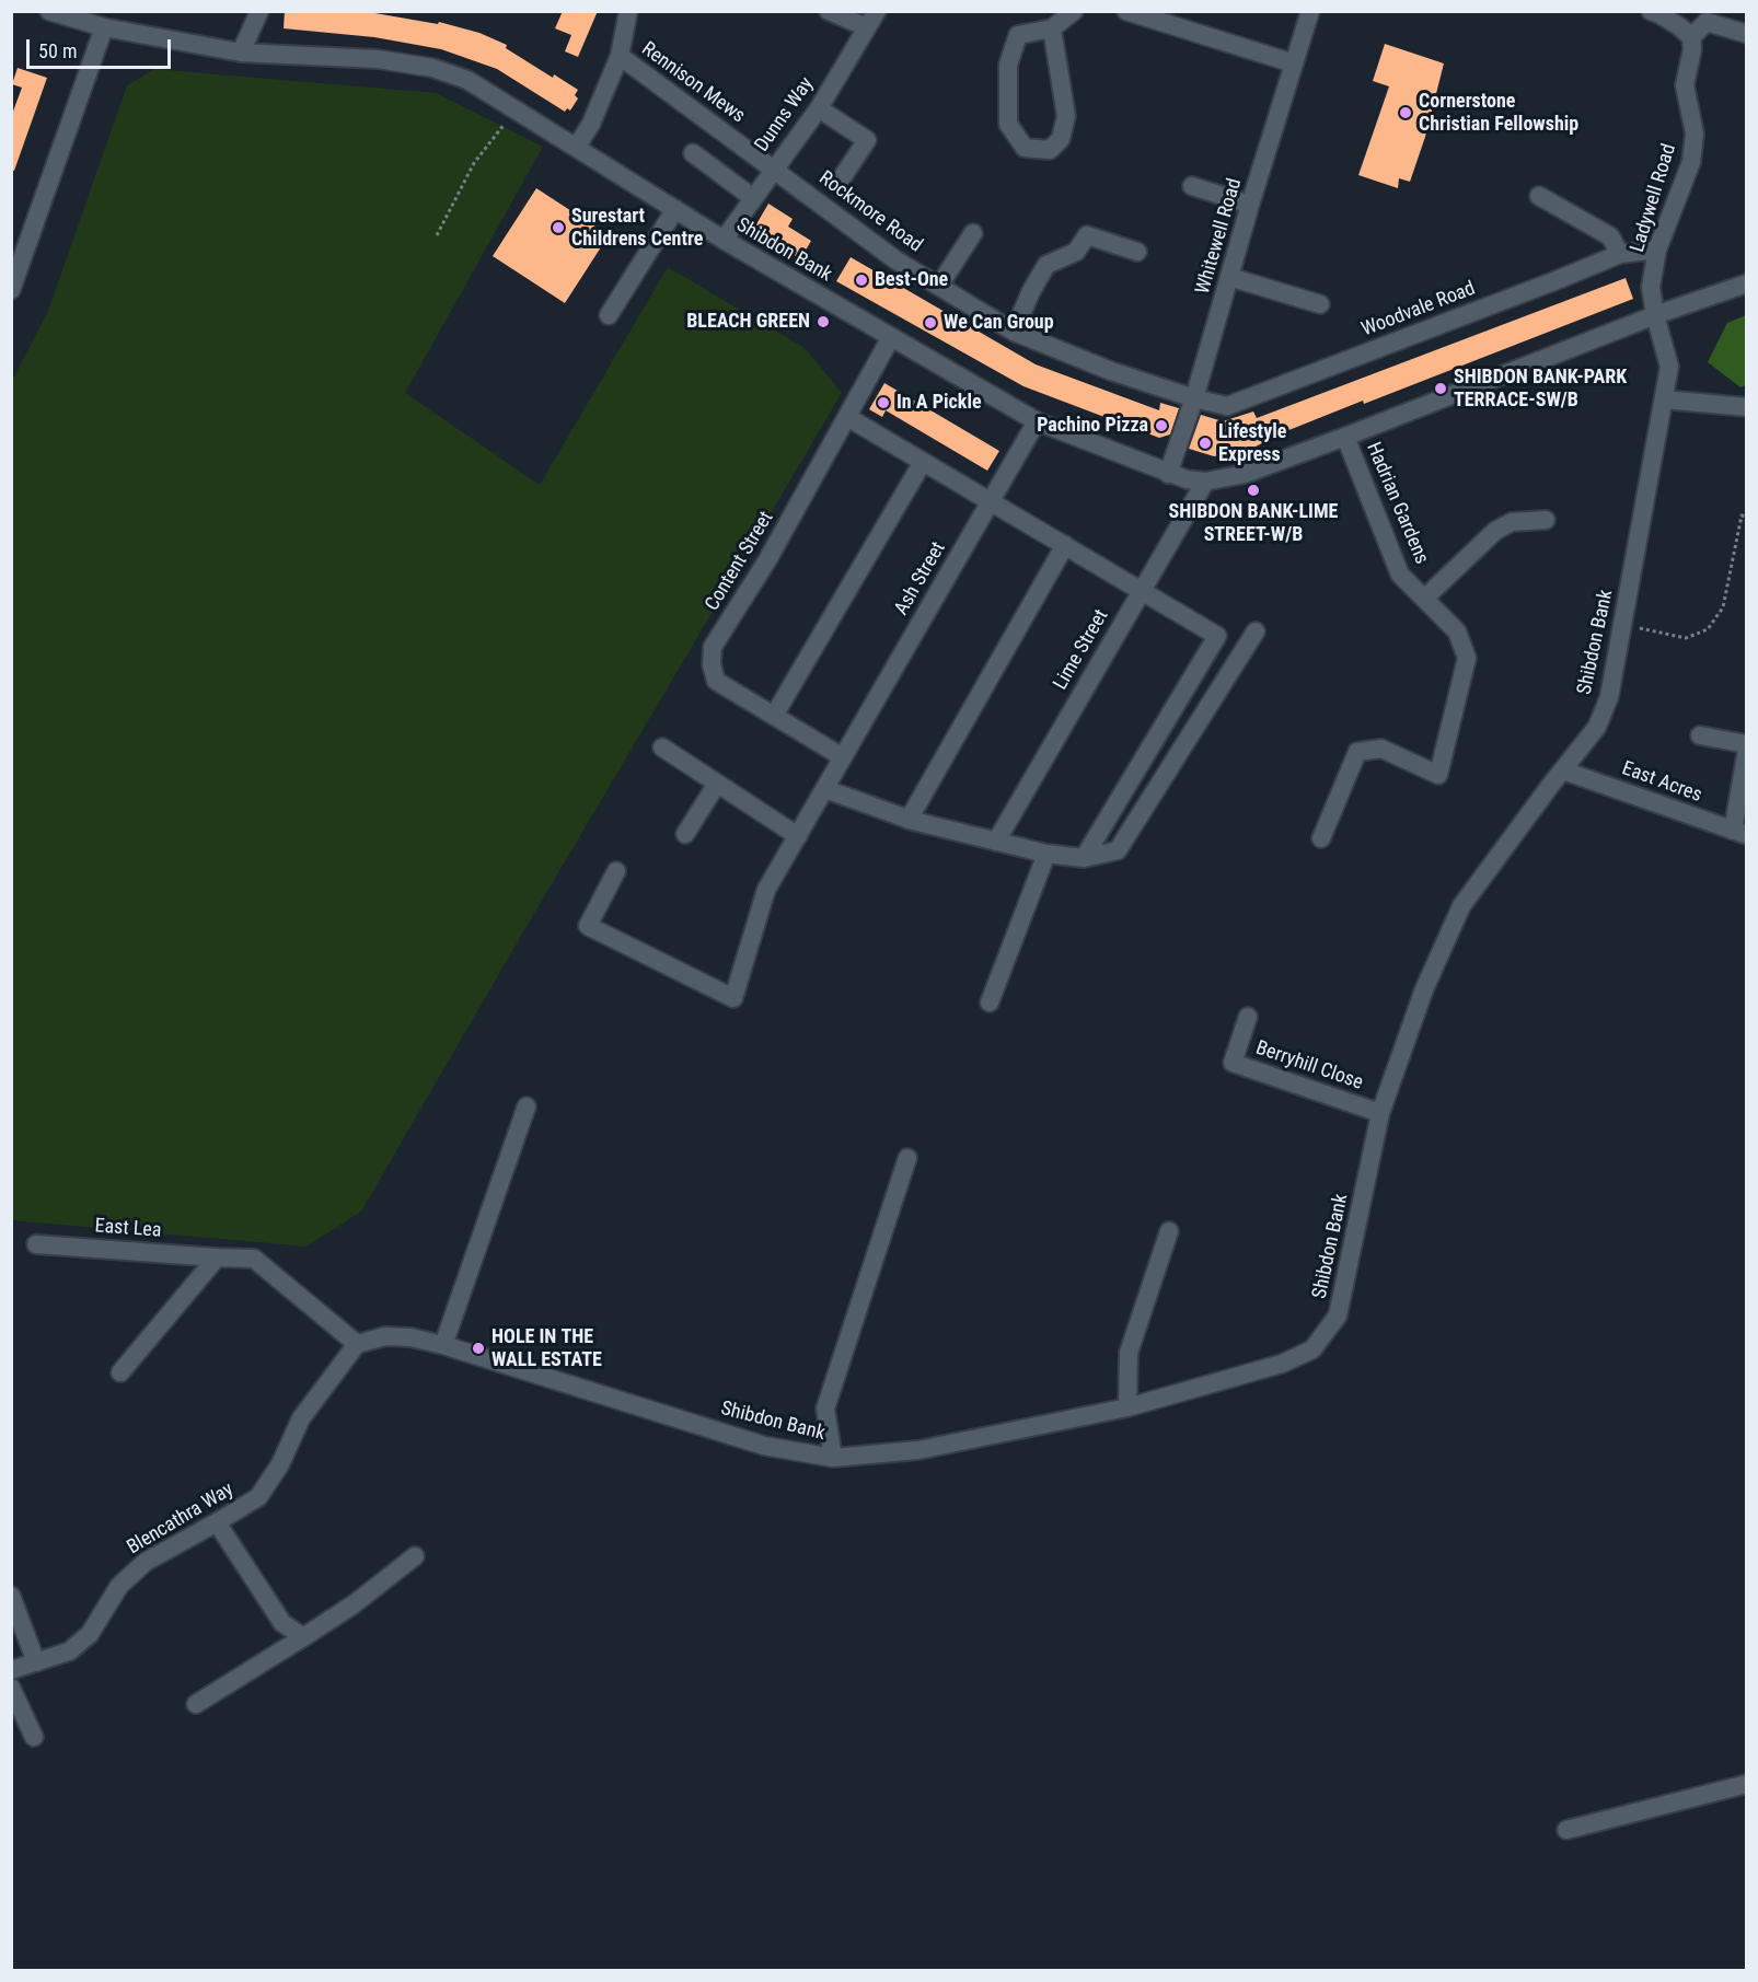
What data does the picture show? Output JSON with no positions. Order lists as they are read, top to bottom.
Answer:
{
  "streets": {
    "street": [
      "Rennison Mews",
      "Dunns Way",
      "Ladywell Road",
      "Rockmore Road",
      "Whitewell Road",
      "Shibdon Bank",
      "Woodvale Road",
      "Hadrian Gardens",
      "Content Street",
      "Ash Street",
      "Lime Street",
      "East Acres",
      "Berryhill Close",
      "East Lea",
      "Blencathra Way"
    ]
  },
  "crossings": [
    ["Rennison Mews", "Dunns Way"],
    ["Rennison Mews", "Rockmore Road"],
    ["Dunns Way", "Rockmore Road"],
    ["Dunns Way", "Shibdon Bank"],
    ["Ladywell Road", "Shibdon Bank"],
    ["Ladywell Road", "Woodvale Road"],
    ["Rockmore Road", "Whitewell Road"],
    ["Rockmore Road", "Woodvale Road"],
    ["Whitewell Road", "Shibdon Bank"],
    ["Whitewell Road", "Woodvale Road"],
    ["Shibdon Bank", "Hadrian Gardens"],
    ["Shibdon Bank", "Content Street"],
    ["Shibdon Bank", "Ash Street"],
    ["Shibdon Bank", "Lime Street"],
    ["Shibdon Bank", "East Acres"],
    ["Shibdon Bank", "Berryhill Close"],
    ["Content Street", "Ash Street"],
    ["East Lea", "Blencathra Way"]
  ],
  "places": [
    "Cornerstone Christian Fellowship",
    "Surestart Childrens Centre",
    "Best-One",
    "BLEACH GREEN",
    "We Can Group",
    "SHIBDON BANK-PARK TERRACE-SW/B",
    "In A Pickle",
    "Pachino Pizza",
    "Lifestyle Express",
    "SHIBDON BANK-LIME STREET-W/B",
    "HOLE IN THE WALL ESTATE"
  ],
  "scale_bar": "50 m"
}
